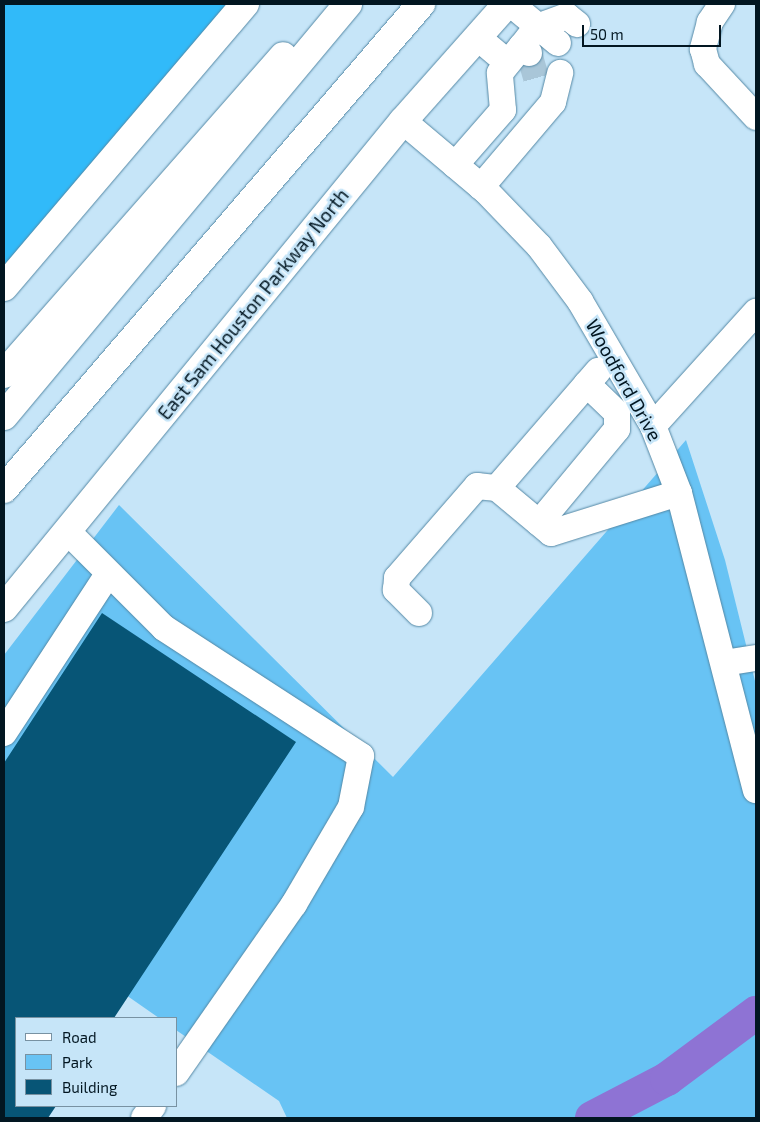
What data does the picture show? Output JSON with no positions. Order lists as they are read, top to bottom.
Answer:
{
  "streets": {
    "main road": ["East Sam Houston Parkway North"],
    "street": ["Woodford Drive"]
  },
  "crossings": [
    ["East Sam Houston Parkway North", "Woodford Drive"]
  ],
  "legend": ["Road", "Park", "Building"],
  "scale_bar": "50 m"
}
